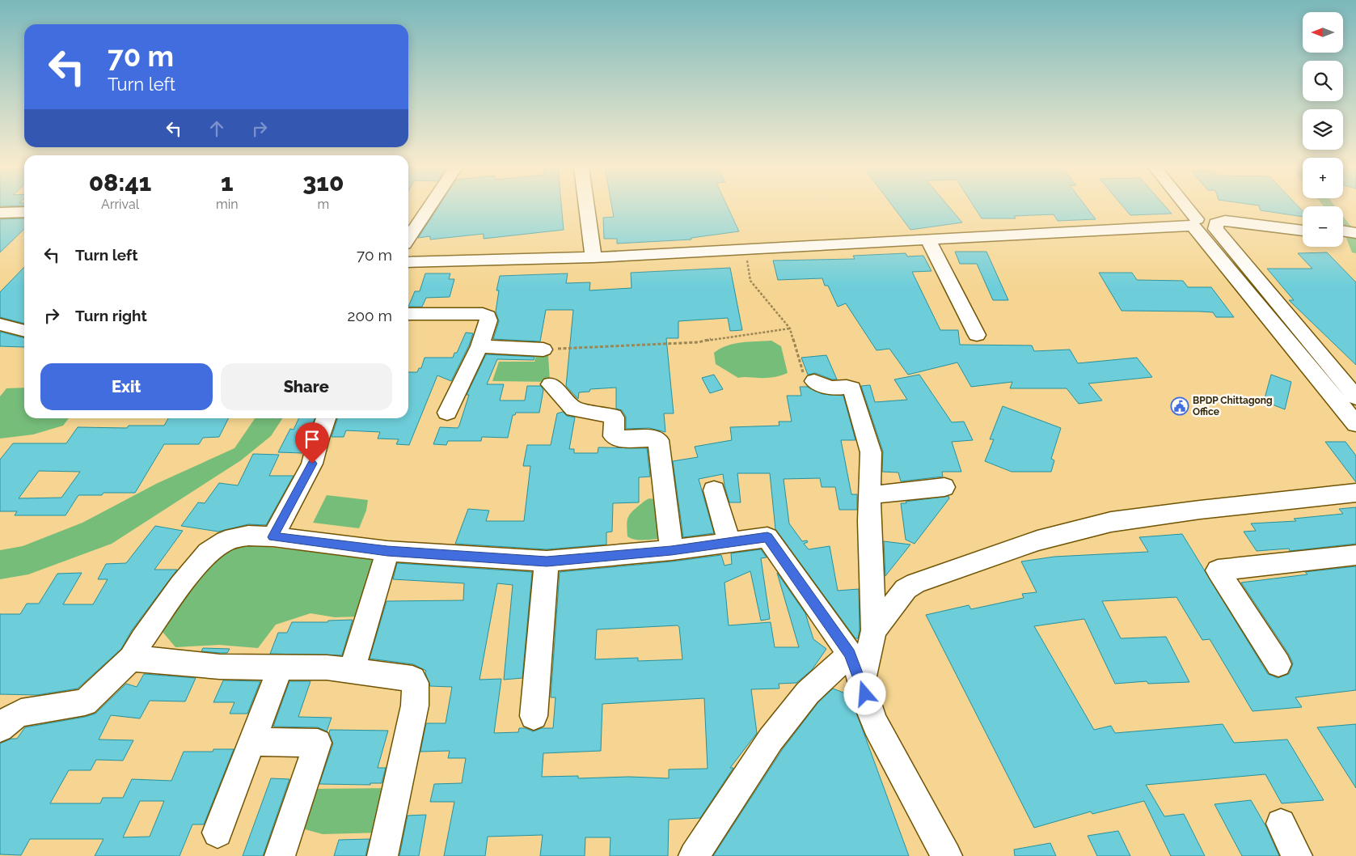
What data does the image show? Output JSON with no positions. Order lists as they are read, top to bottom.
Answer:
{
  "places": {
    "public building": ["BPDP Chittagong Office"]
  },
  "north": "left",
  "page": {
    "map_buttons": ["+", "−"],
    "turn": ["70 m", "Turn left"],
    "eta": [
      "08:41",
      "Arrival",
      "1",
      "min",
      "310",
      "m"
    ],
    "list": [
      {
        "name": "Turn left",
        "value": "70 m"
      },
      {
        "name": "Turn right",
        "value": "200 m"
      }
    ],
    "buttons": ["Exit", "Share"]
  }
}
